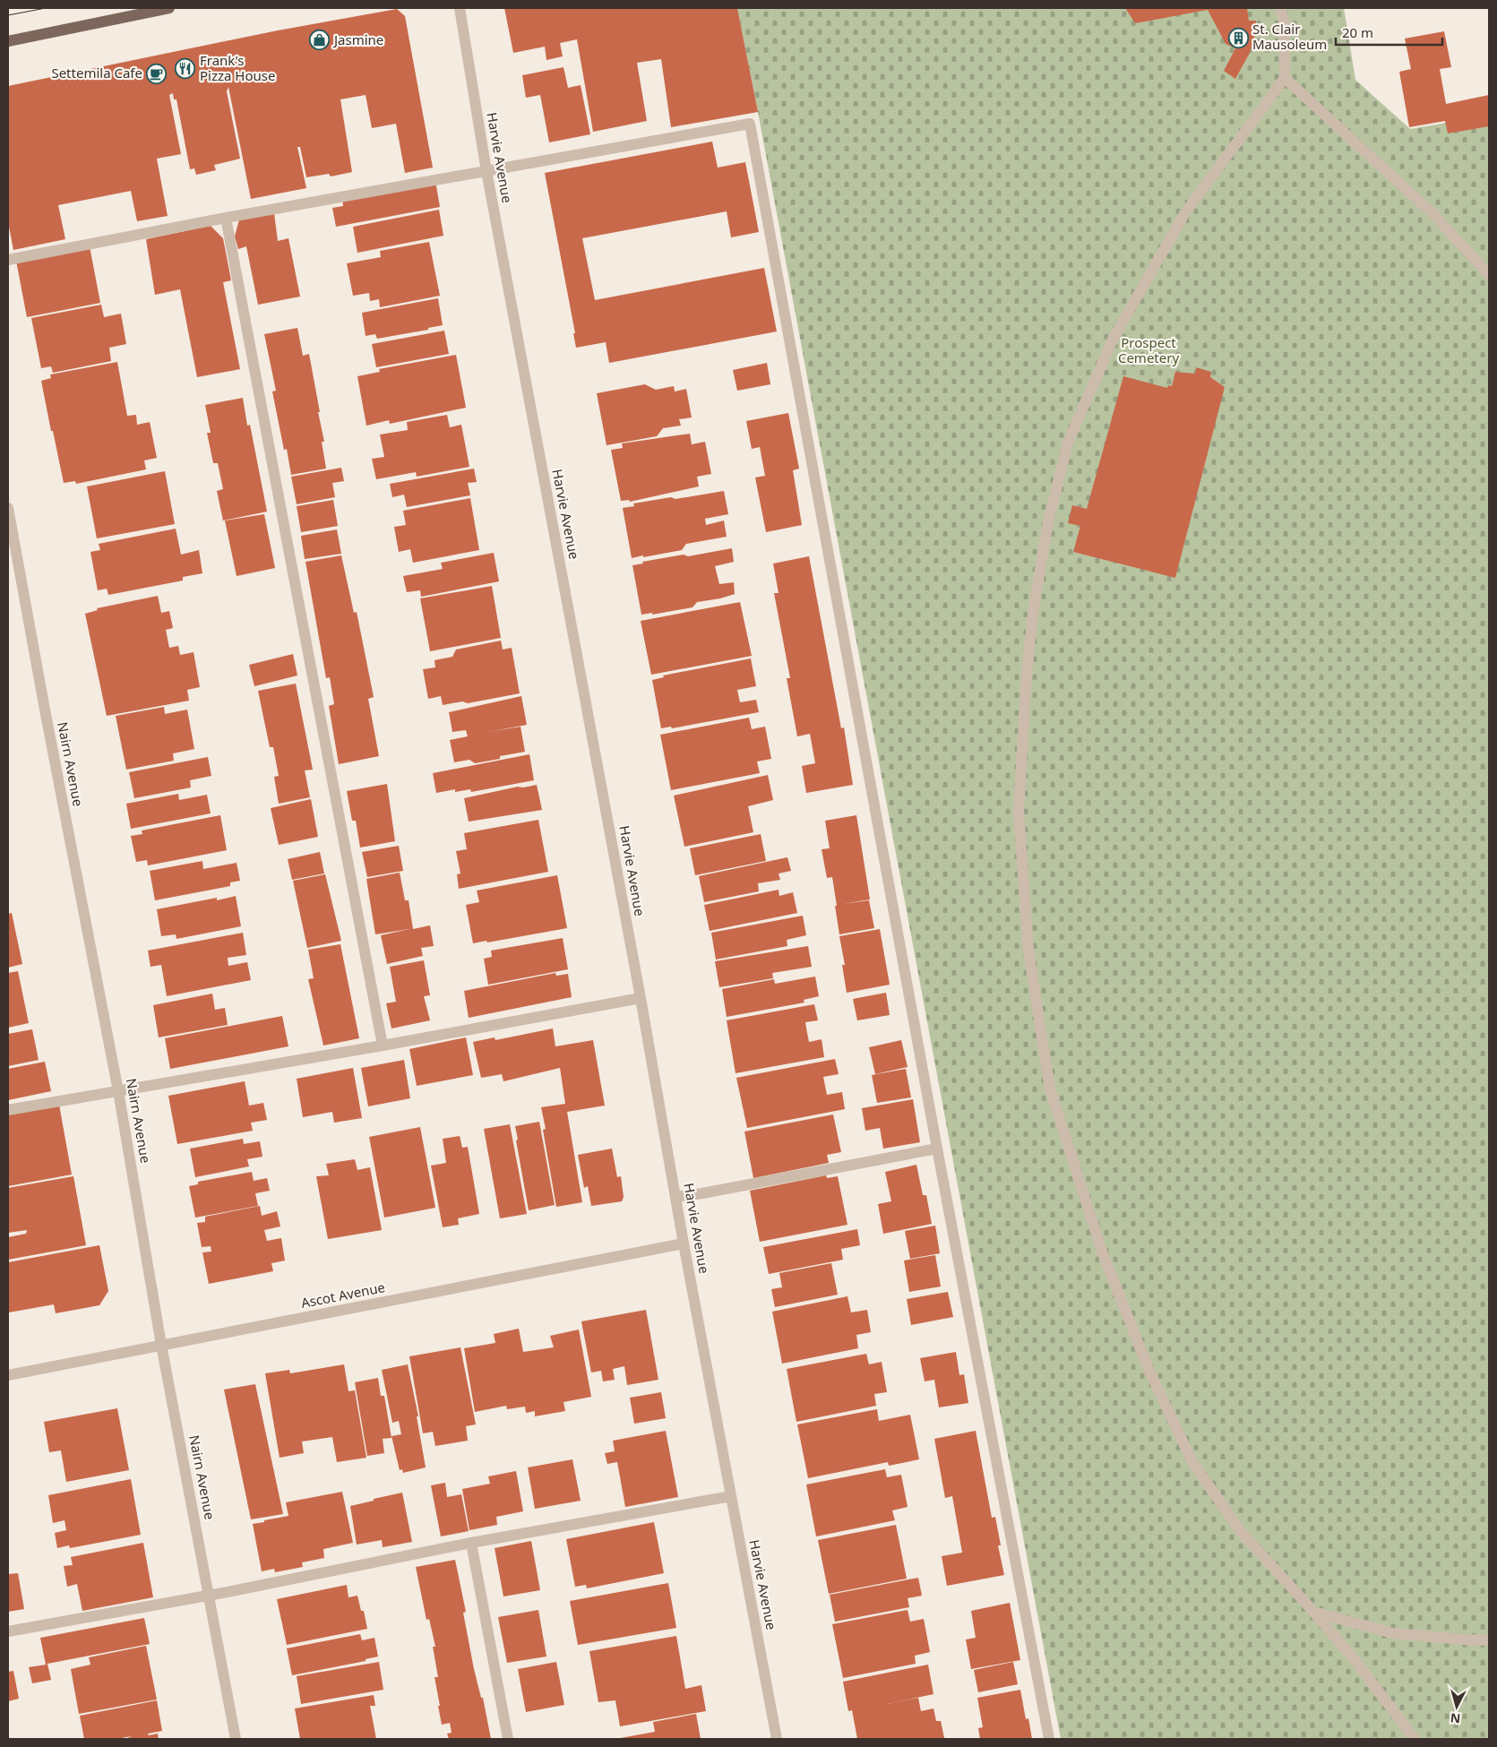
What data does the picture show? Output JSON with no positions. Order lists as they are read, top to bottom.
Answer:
{
  "streets": {
    "street": ["Harvie Avenue", "Nairn Avenue", "Ascot Avenue"]
  },
  "crossings": [
    ["Harvie Avenue", "Ascot Avenue"],
    ["Nairn Avenue", "Ascot Avenue"]
  ],
  "parks": ["Prospect Cemetery"],
  "places": {
    "building": ["St. Clair Mausoleum"],
    "shop": ["Jasmine"],
    "restaurant": ["Frank's Pizza House"],
    "cafe": ["Settemila Cafe"]
  },
  "scale_bar": "20 m",
  "north": "bottom"
}
